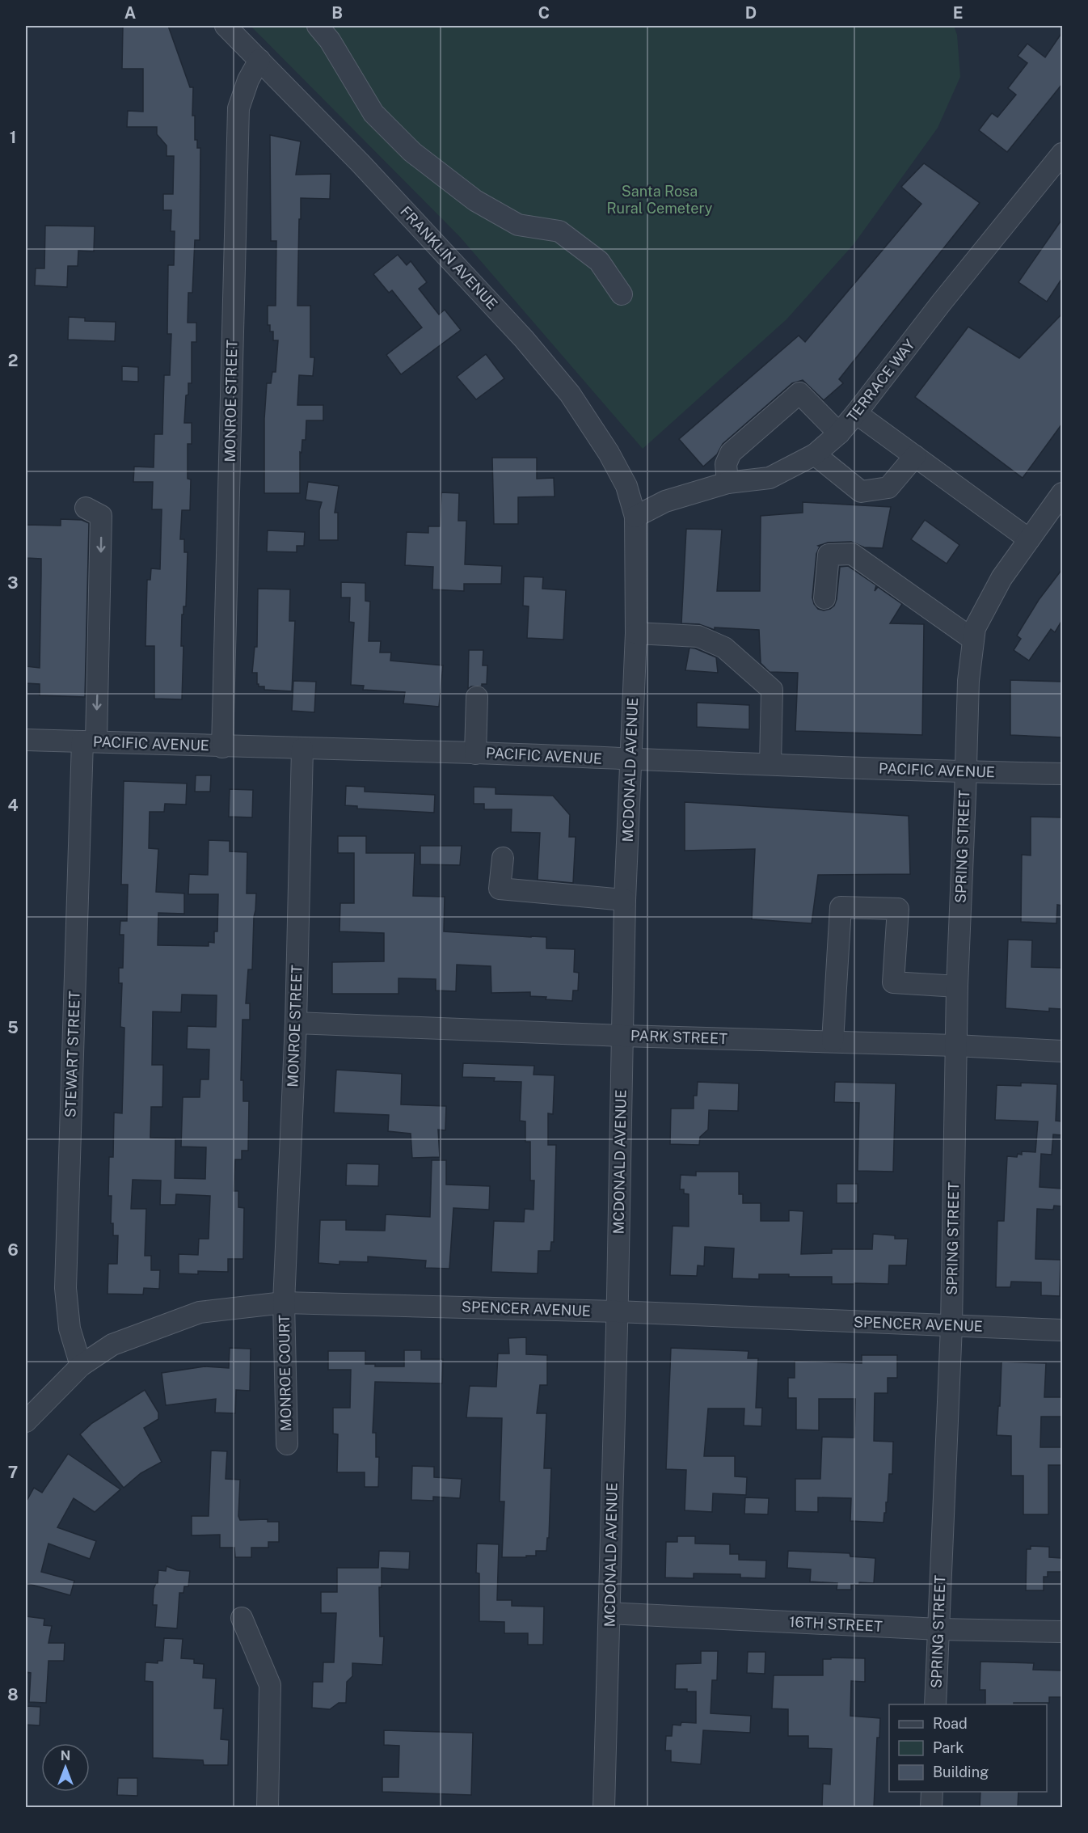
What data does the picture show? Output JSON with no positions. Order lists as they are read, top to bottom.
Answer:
{
  "streets": {
    "street": [
      "FRANKLIN AVENUE",
      "TERRACE WAY",
      "MONROE STREET",
      "PACIFIC AVENUE",
      "MCDONALD AVENUE",
      "SPRING STREET",
      "PARK STREET",
      "STEWART STREET",
      "SPENCER AVENUE",
      "MONROE COURT",
      "16TH STREET"
    ]
  },
  "crossings": [
    ["FRANKLIN AVENUE", "TERRACE WAY"],
    ["FRANKLIN AVENUE", "MONROE STREET"],
    ["FRANKLIN AVENUE", "MCDONALD AVENUE"],
    ["TERRACE WAY", "MCDONALD AVENUE"],
    ["MONROE STREET", "PACIFIC AVENUE"],
    ["MONROE STREET", "PARK STREET"],
    ["MONROE STREET", "SPENCER AVENUE"],
    ["MONROE STREET", "MONROE COURT"],
    ["PACIFIC AVENUE", "MCDONALD AVENUE"],
    ["PACIFIC AVENUE", "SPRING STREET"],
    ["PACIFIC AVENUE", "STEWART STREET"],
    ["MCDONALD AVENUE", "PARK STREET"],
    ["MCDONALD AVENUE", "SPENCER AVENUE"],
    ["MCDONALD AVENUE", "16TH STREET"],
    ["SPRING STREET", "PARK STREET"],
    ["SPRING STREET", "SPENCER AVENUE"],
    ["SPRING STREET", "16TH STREET"],
    ["STEWART STREET", "SPENCER AVENUE"],
    ["SPENCER AVENUE", "MONROE COURT"]
  ],
  "parks": ["Santa Rosa Rural Cemetery"],
  "legend": ["Road", "Park", "Building"],
  "north": "top",
  "grid": {
    "columns": [
      "A",
      "B",
      "C",
      "D",
      "E"
    ],
    "rows": [
      "1",
      "2",
      "3",
      "4",
      "5",
      "6",
      "7",
      "8"
    ]
  }
}
